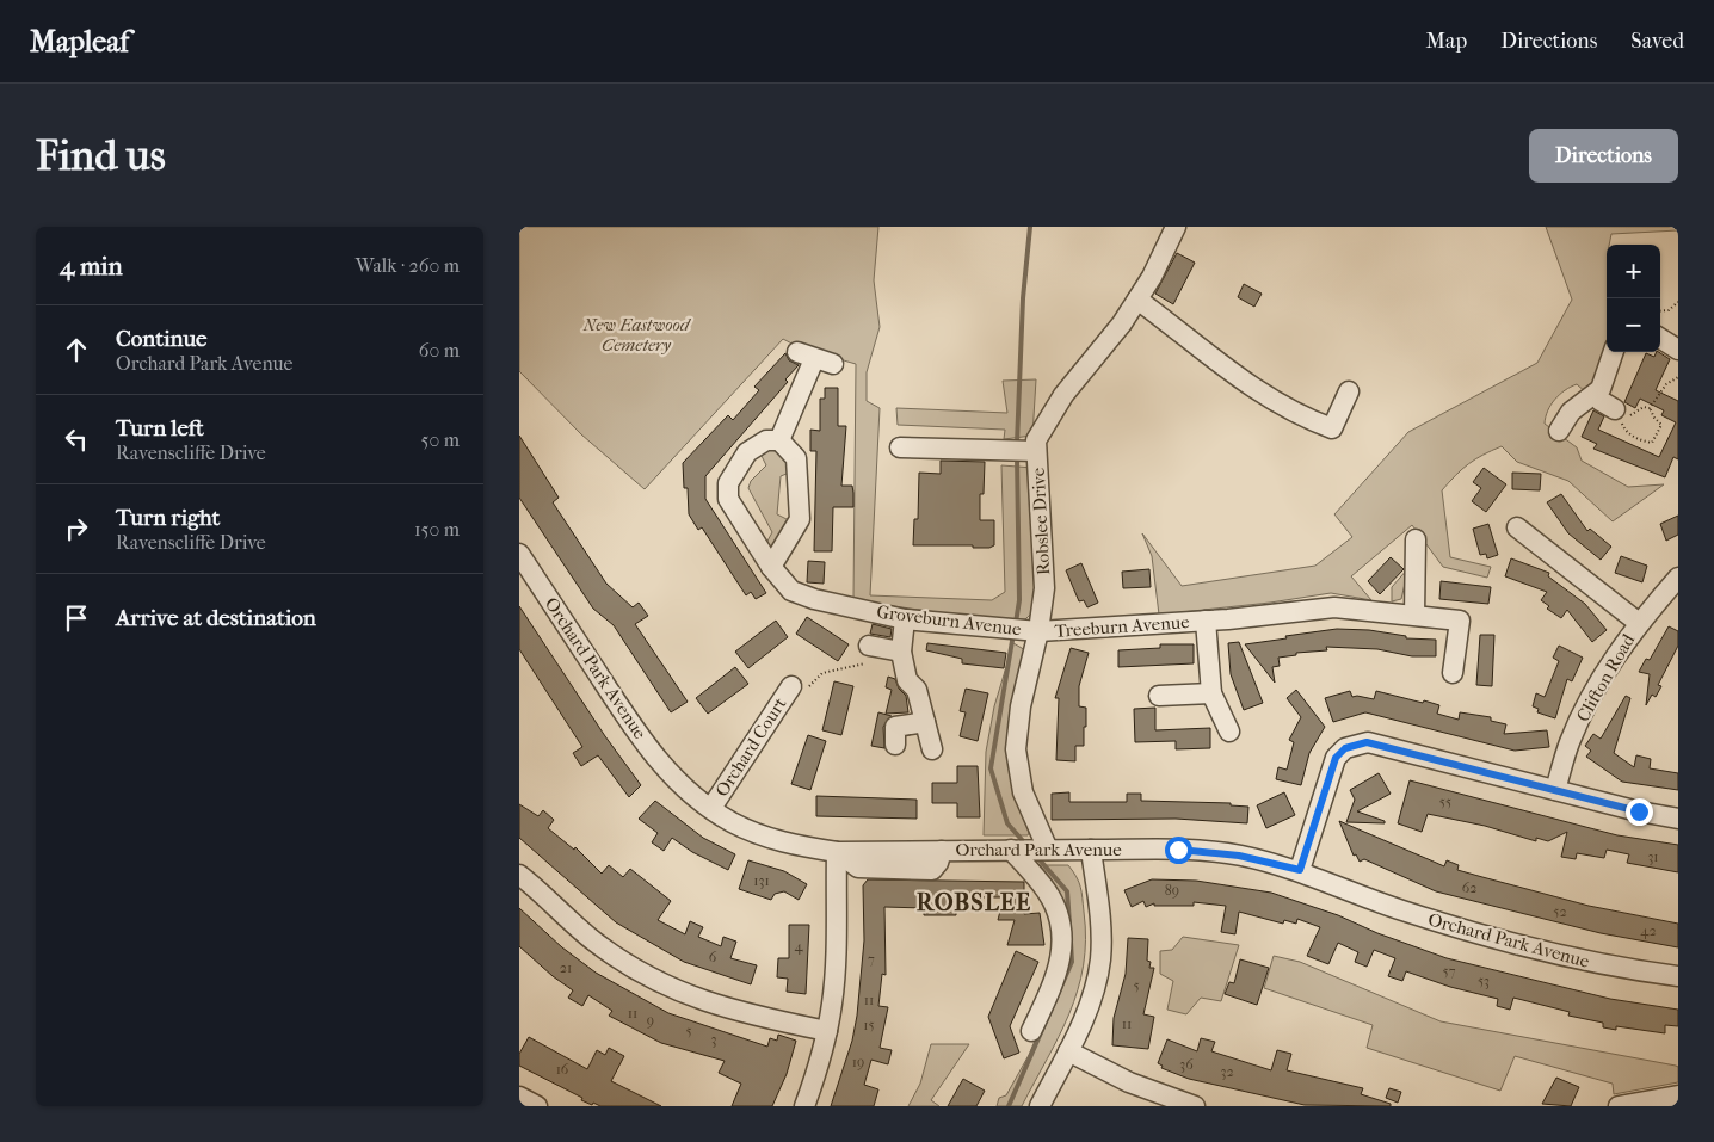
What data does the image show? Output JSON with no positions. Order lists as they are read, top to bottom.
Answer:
{
  "streets": {
    "street": [
      "Robslee Drive",
      "Groveburn Avenue",
      "Treeburn Avenue",
      "Orchard Park Avenue",
      "Clifton Road",
      "Orchard Court"
    ]
  },
  "crossings": [
    ["Robslee Drive", "Groveburn Avenue"],
    ["Robslee Drive", "Treeburn Avenue"],
    ["Robslee Drive", "Orchard Park Avenue"],
    ["Groveburn Avenue", "Treeburn Avenue"],
    ["Orchard Park Avenue", "Orchard Court"]
  ],
  "districts": ["ROBSLEE"],
  "parks": ["New Eastwood Cemetery"],
  "house_numbers": [
    "55",
    "31",
    "131",
    "62",
    "89",
    "52",
    "42",
    "4",
    "6",
    "7",
    "21",
    "57",
    "53",
    "5",
    "11",
    "11",
    "9",
    "11",
    "15",
    "5",
    "3",
    "19",
    "36",
    "16",
    "32"
  ],
  "page": {
    "header": "Mapleaf",
    "nav": ["Map", "Directions", "Saved"],
    "buttons": "Directions",
    "title": "Find us",
    "heading": ["4 min", "Walk · 260 m"],
    "map_buttons": ["+", "−"],
    "list": [
      ["Continue", "Orchard Park Avenue", "60 m"],
      ["Turn left", "Ravenscliffe Drive", "50 m"],
      ["Turn right", "Ravenscliffe Drive", "150 m"],
      "Arrive at destination"
    ]
  }
}
